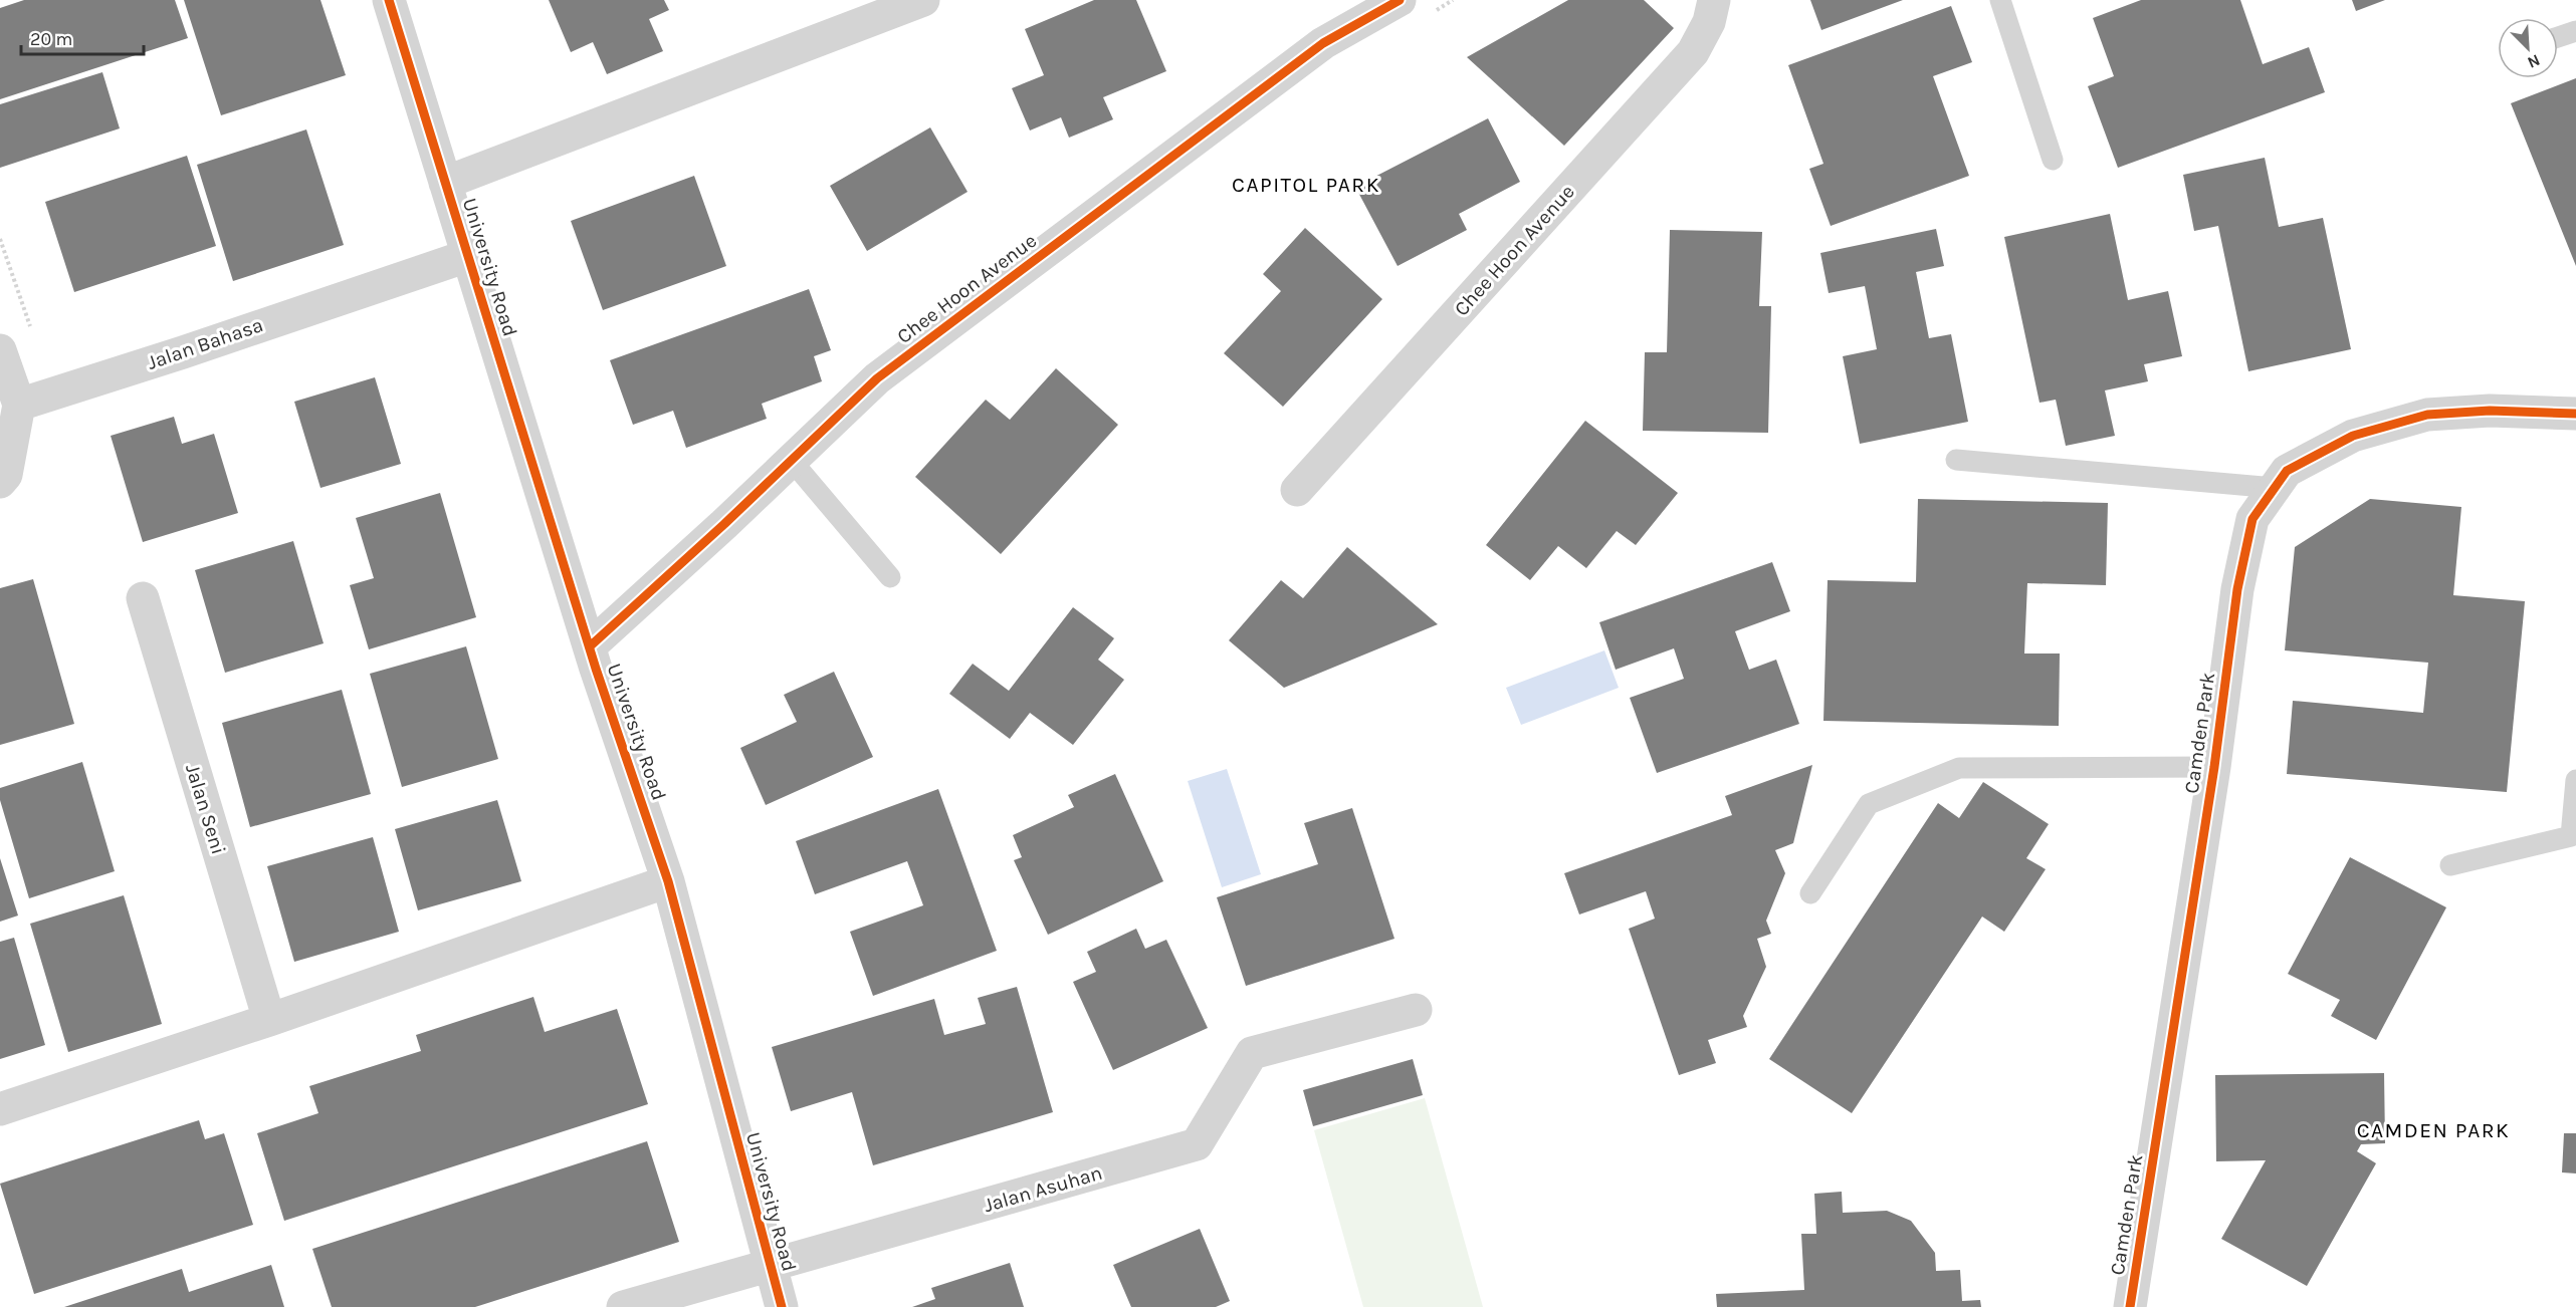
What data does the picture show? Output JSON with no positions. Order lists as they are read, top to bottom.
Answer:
{
  "streets": {
    "street": [
      "Chee Hoon Avenue",
      "University Road",
      "Jalan Bahasa",
      "Camden Park",
      "Jalan Seni",
      "Jalan Asuhan"
    ]
  },
  "crossings": [
    ["Chee Hoon Avenue", "University Road"],
    ["University Road", "Jalan Bahasa"],
    ["University Road", "Jalan Asuhan"]
  ],
  "districts": ["CAPITOL PARK", "CAMDEN PARK"],
  "scale_bar": "20 m",
  "north": "bottom right"
}
